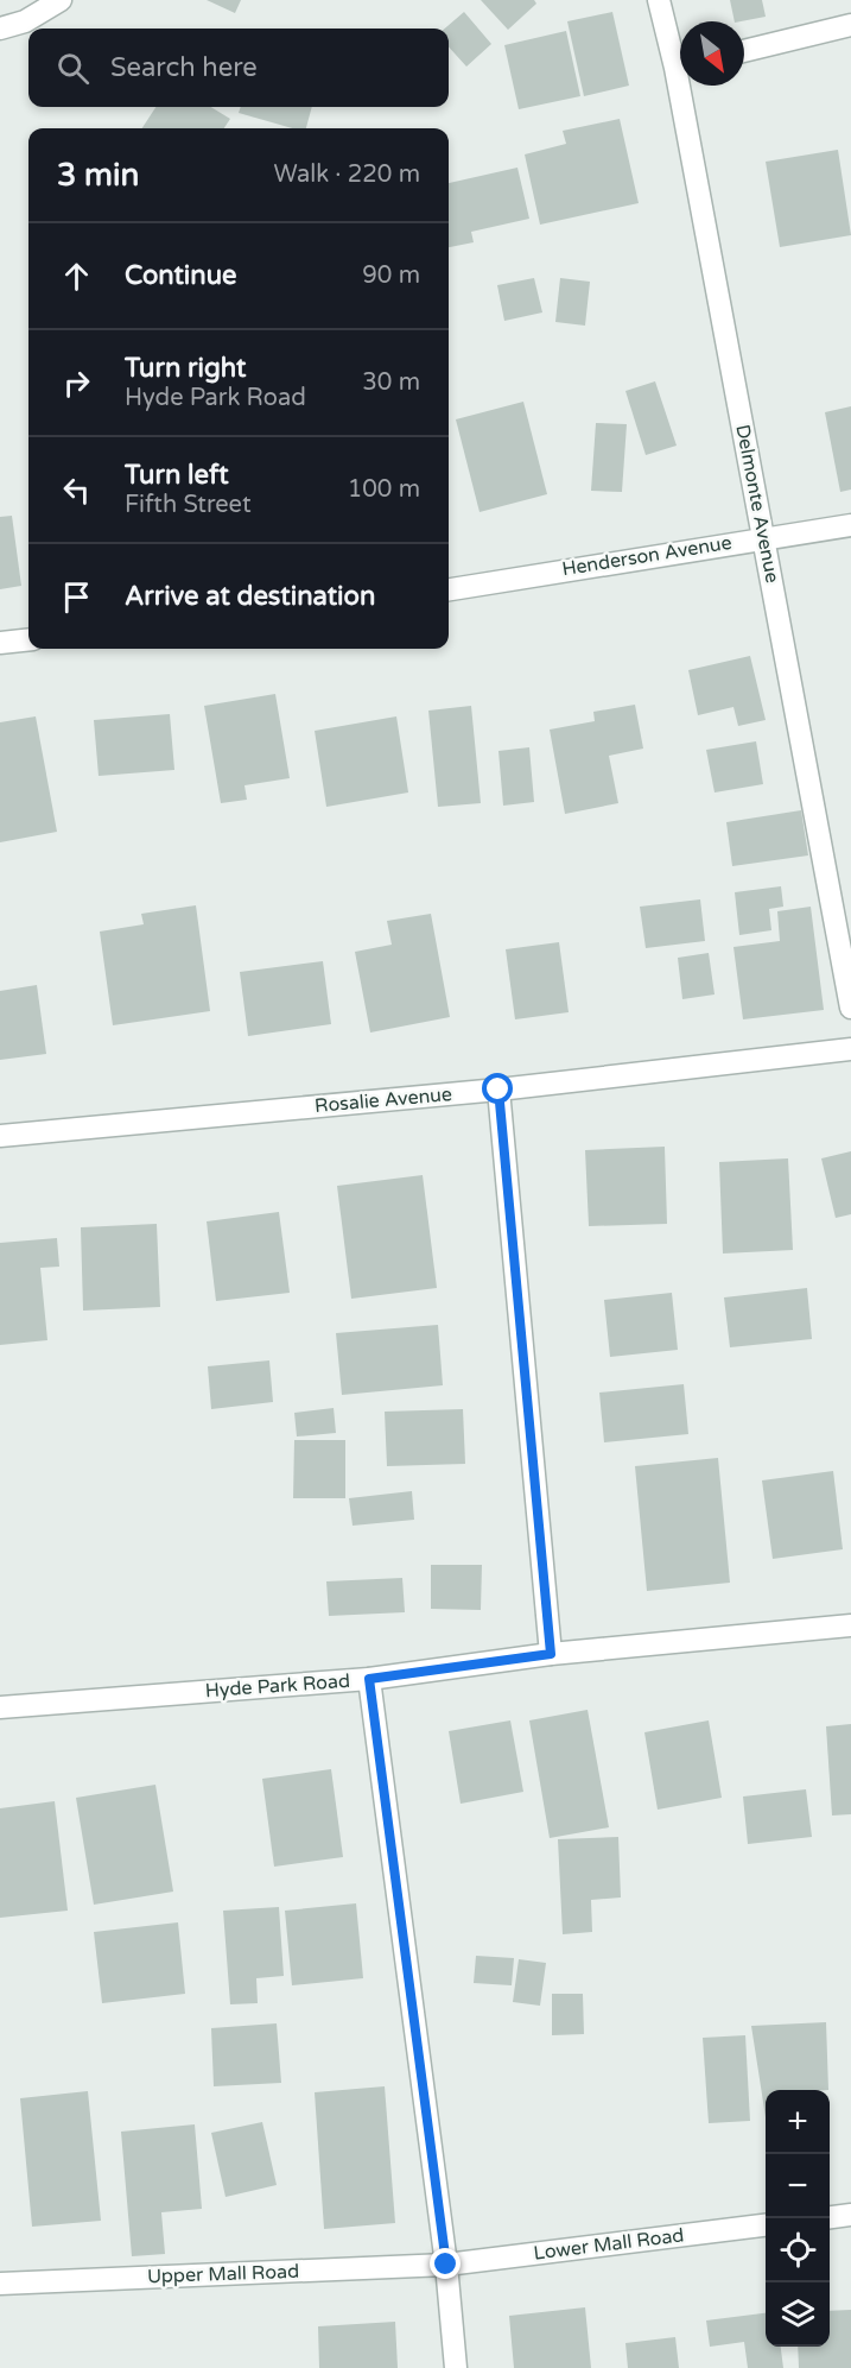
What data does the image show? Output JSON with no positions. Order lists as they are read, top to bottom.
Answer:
{
  "streets": {
    "street": [
      "Delmonte Avenue",
      "Henderson Avenue",
      "Rosalie Avenue",
      "Hyde Park Road",
      "Lower Mall Road",
      "Upper Mall Road"
    ]
  },
  "crossings": [
    ["Delmonte Avenue", "Henderson Avenue"],
    ["Lower Mall Road", "Upper Mall Road"]
  ],
  "north": "bottom right",
  "page": {
    "search": "Search here",
    "heading": ["3 min", "Walk · 220 m"],
    "list": [
      ["Continue", "90 m"],
      ["Turn right", "Hyde Park Road", "30 m"],
      ["Turn left", "Fifth Street", "100 m"],
      "Arrive at destination"
    ],
    "map_buttons": ["+", "−"]
  }
}
